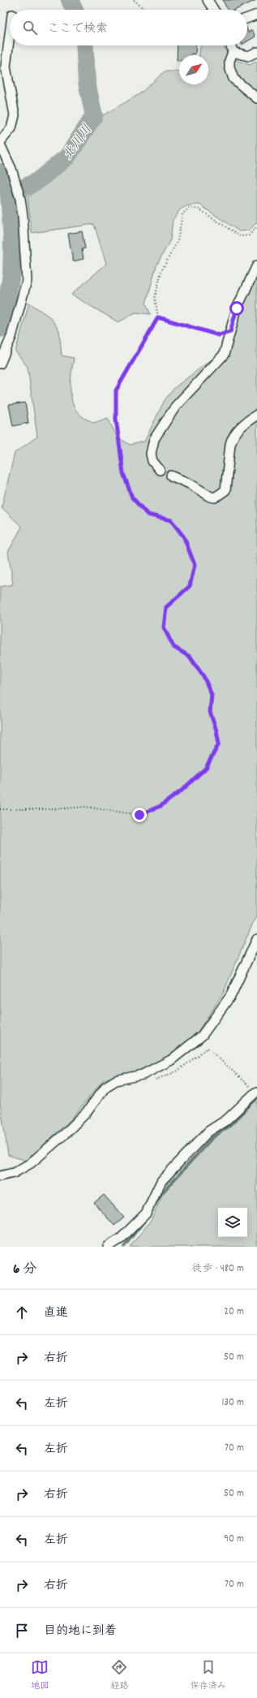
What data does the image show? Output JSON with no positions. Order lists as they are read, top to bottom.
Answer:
{
  "water": ["北川川"],
  "north": "top right",
  "page": {
    "search": "ここで検索",
    "heading": ["6 分", "徒歩 · 480 m"],
    "list": [
      ["直進", "20 m"],
      ["右折", "50 m"],
      ["左折", "130 m"],
      ["左折", "70 m"],
      ["右折", "50 m"],
      ["左折", "90 m"],
      ["右折", "70 m"],
      "目的地に到着"
    ],
    "nav": ["地図", "経路", "保存済み"]
  }
}
